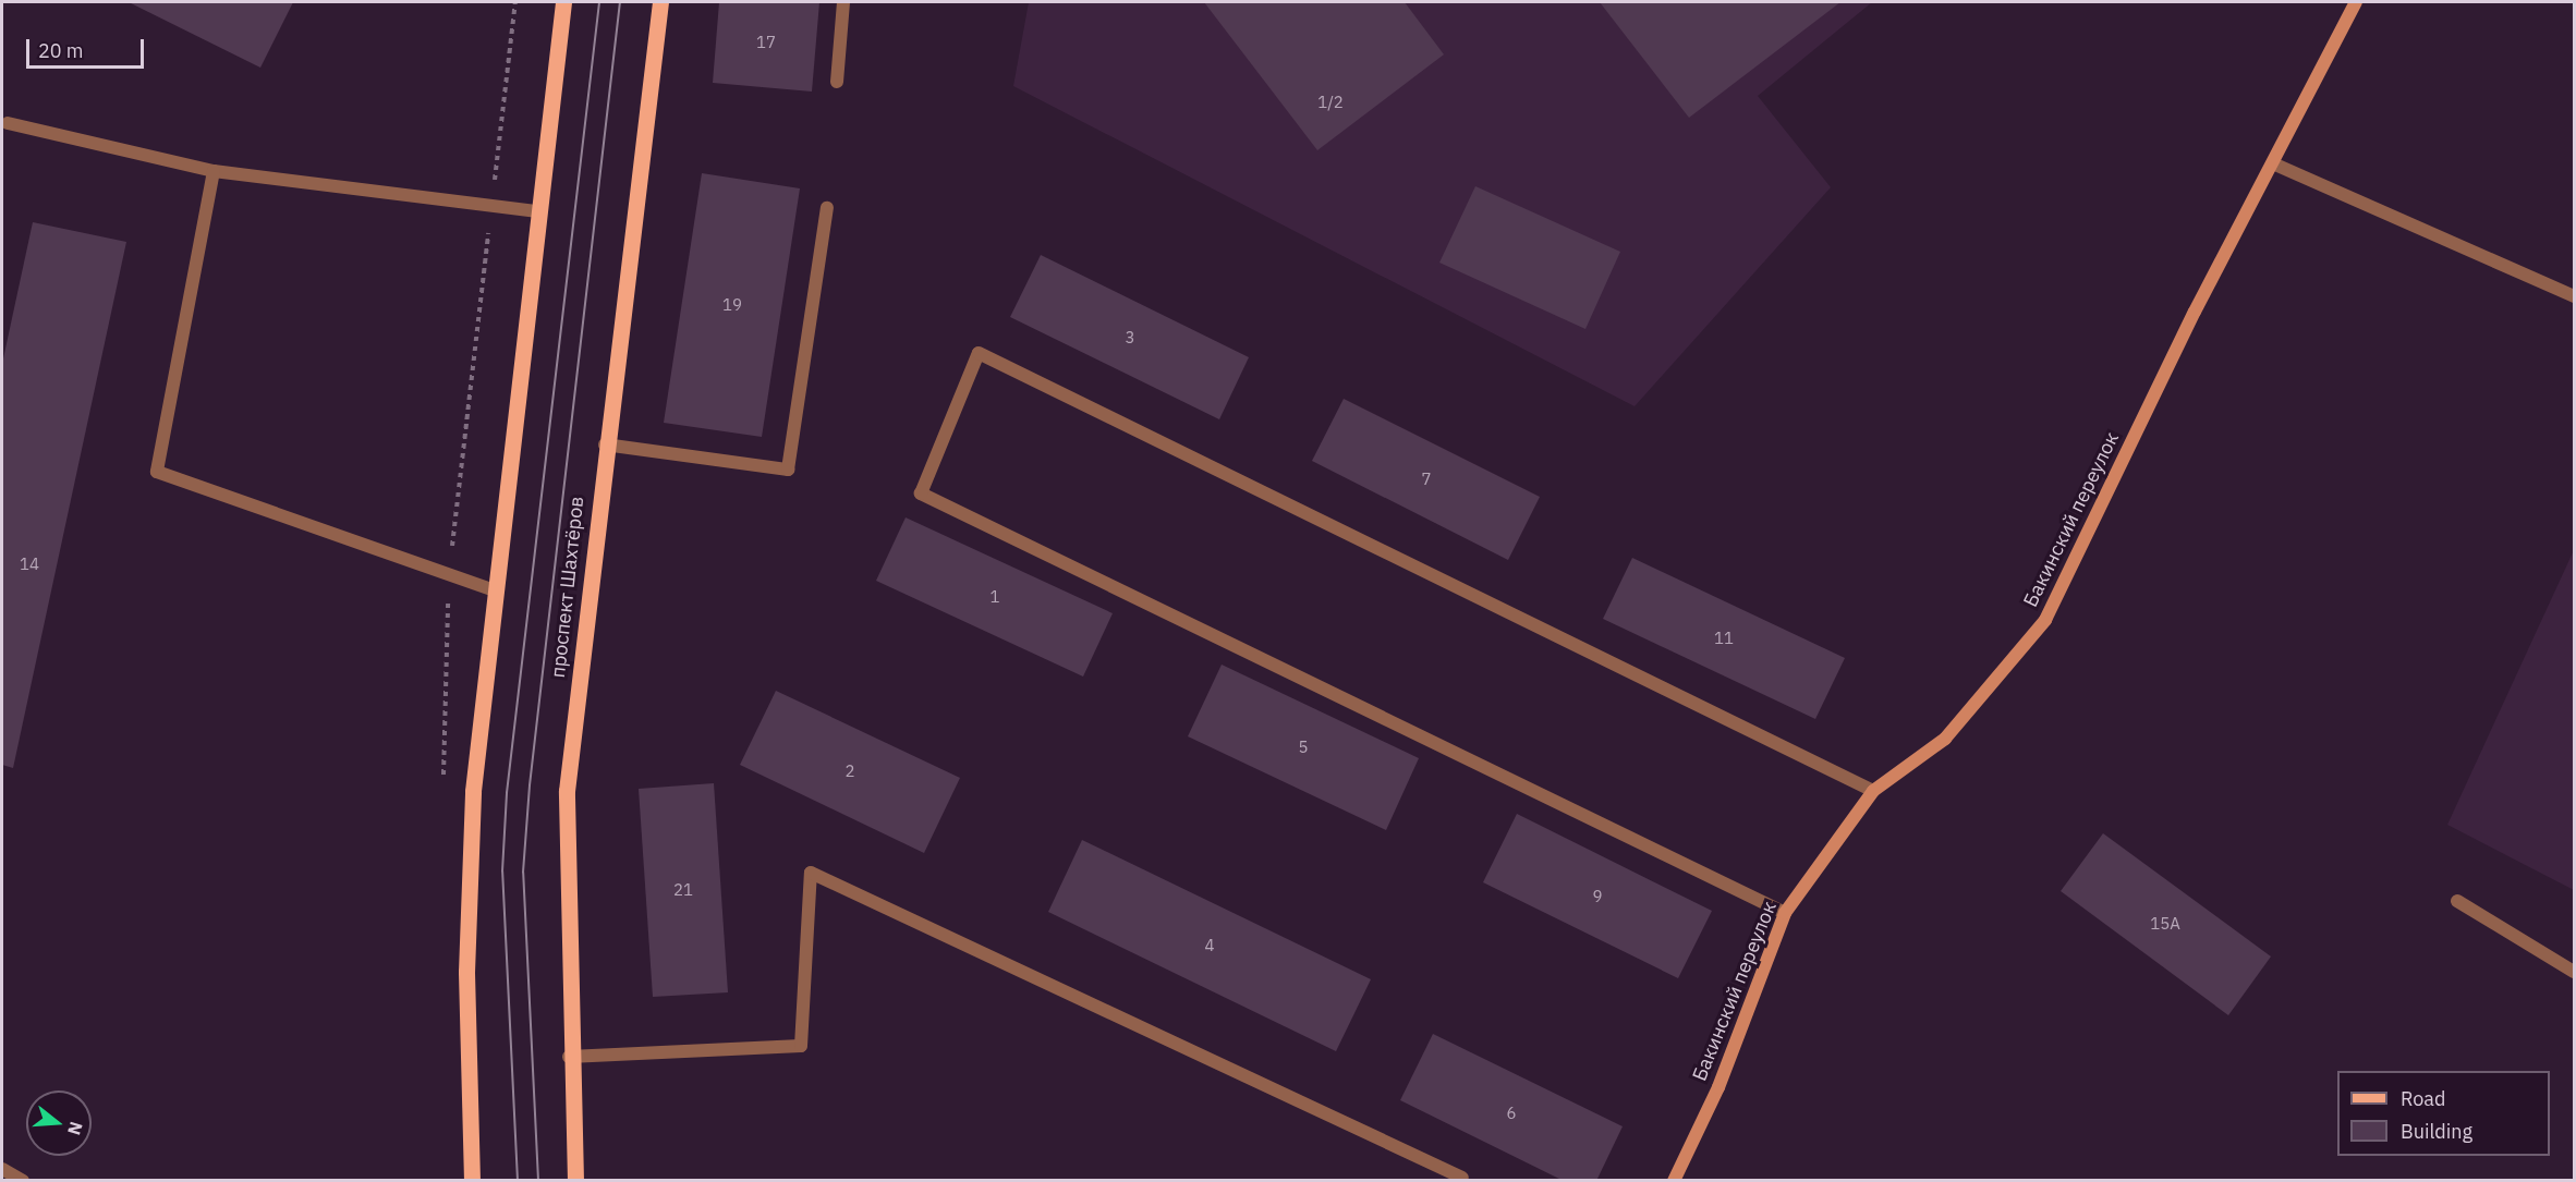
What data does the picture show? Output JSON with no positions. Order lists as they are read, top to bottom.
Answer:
{
  "streets": {
    "main road": ["проспект Шахтёров"],
    "street": ["Бакинский переулок"]
  },
  "house_numbers": [
    "17",
    "1/2",
    "19",
    "3",
    "7",
    "14",
    "1",
    "11",
    "5",
    "2",
    "21",
    "9",
    "15А",
    "4",
    "6"
  ],
  "legend": ["Road", "Building"],
  "scale_bar": "20 m",
  "north": "right"
}
